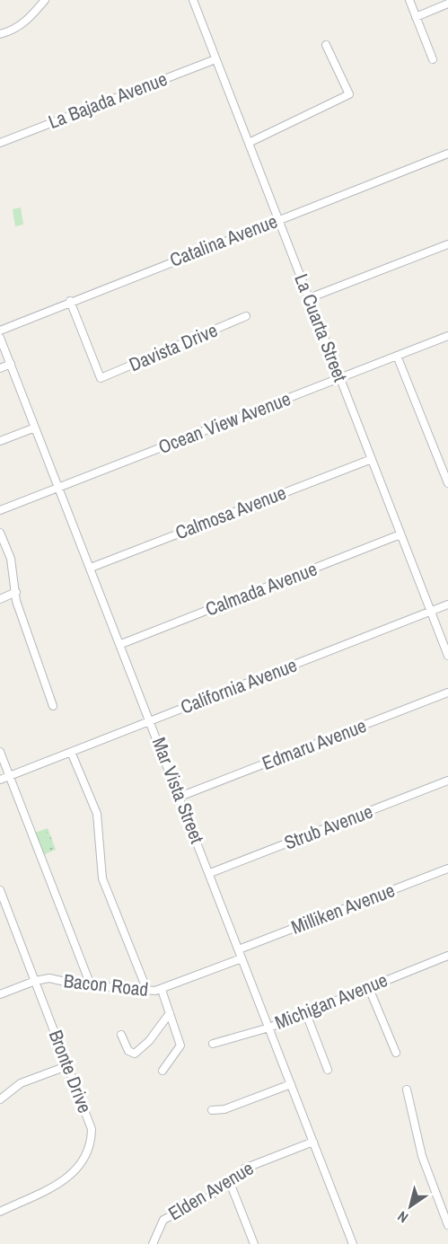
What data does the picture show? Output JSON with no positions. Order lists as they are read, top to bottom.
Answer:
{
  "streets": {
    "street": [
      "La Bajada Avenue",
      "Catalina Avenue",
      "La Cuarta Street",
      "Davista Drive",
      "Ocean View Avenue",
      "Calmosa Avenue",
      "Calmada Avenue",
      "California Avenue",
      "Edmaru Avenue",
      "Mar Vista Street",
      "Strub Avenue",
      "Milliken Avenue",
      "Bacon Road",
      "Michigan Avenue",
      "Bronte Drive",
      "Elden Avenue"
    ]
  },
  "crossings": [
    ["La Bajada Avenue", "La Cuarta Street"],
    ["Catalina Avenue", "La Cuarta Street"],
    ["Catalina Avenue", "Davista Drive"],
    ["La Cuarta Street", "Ocean View Avenue"],
    ["La Cuarta Street", "Calmosa Avenue"],
    ["La Cuarta Street", "Calmada Avenue"],
    ["La Cuarta Street", "California Avenue"],
    ["Ocean View Avenue", "Mar Vista Street"],
    ["Calmosa Avenue", "Mar Vista Street"],
    ["Calmada Avenue", "Mar Vista Street"],
    ["California Avenue", "Mar Vista Street"],
    ["Edmaru Avenue", "Mar Vista Street"],
    ["Mar Vista Street", "Strub Avenue"],
    ["Mar Vista Street", "Milliken Avenue"],
    ["Mar Vista Street", "Bacon Road"],
    ["Mar Vista Street", "Michigan Avenue"],
    ["Mar Vista Street", "Elden Avenue"],
    ["Bacon Road", "Bronte Drive"]
  ],
  "north": "bottom left"
}
